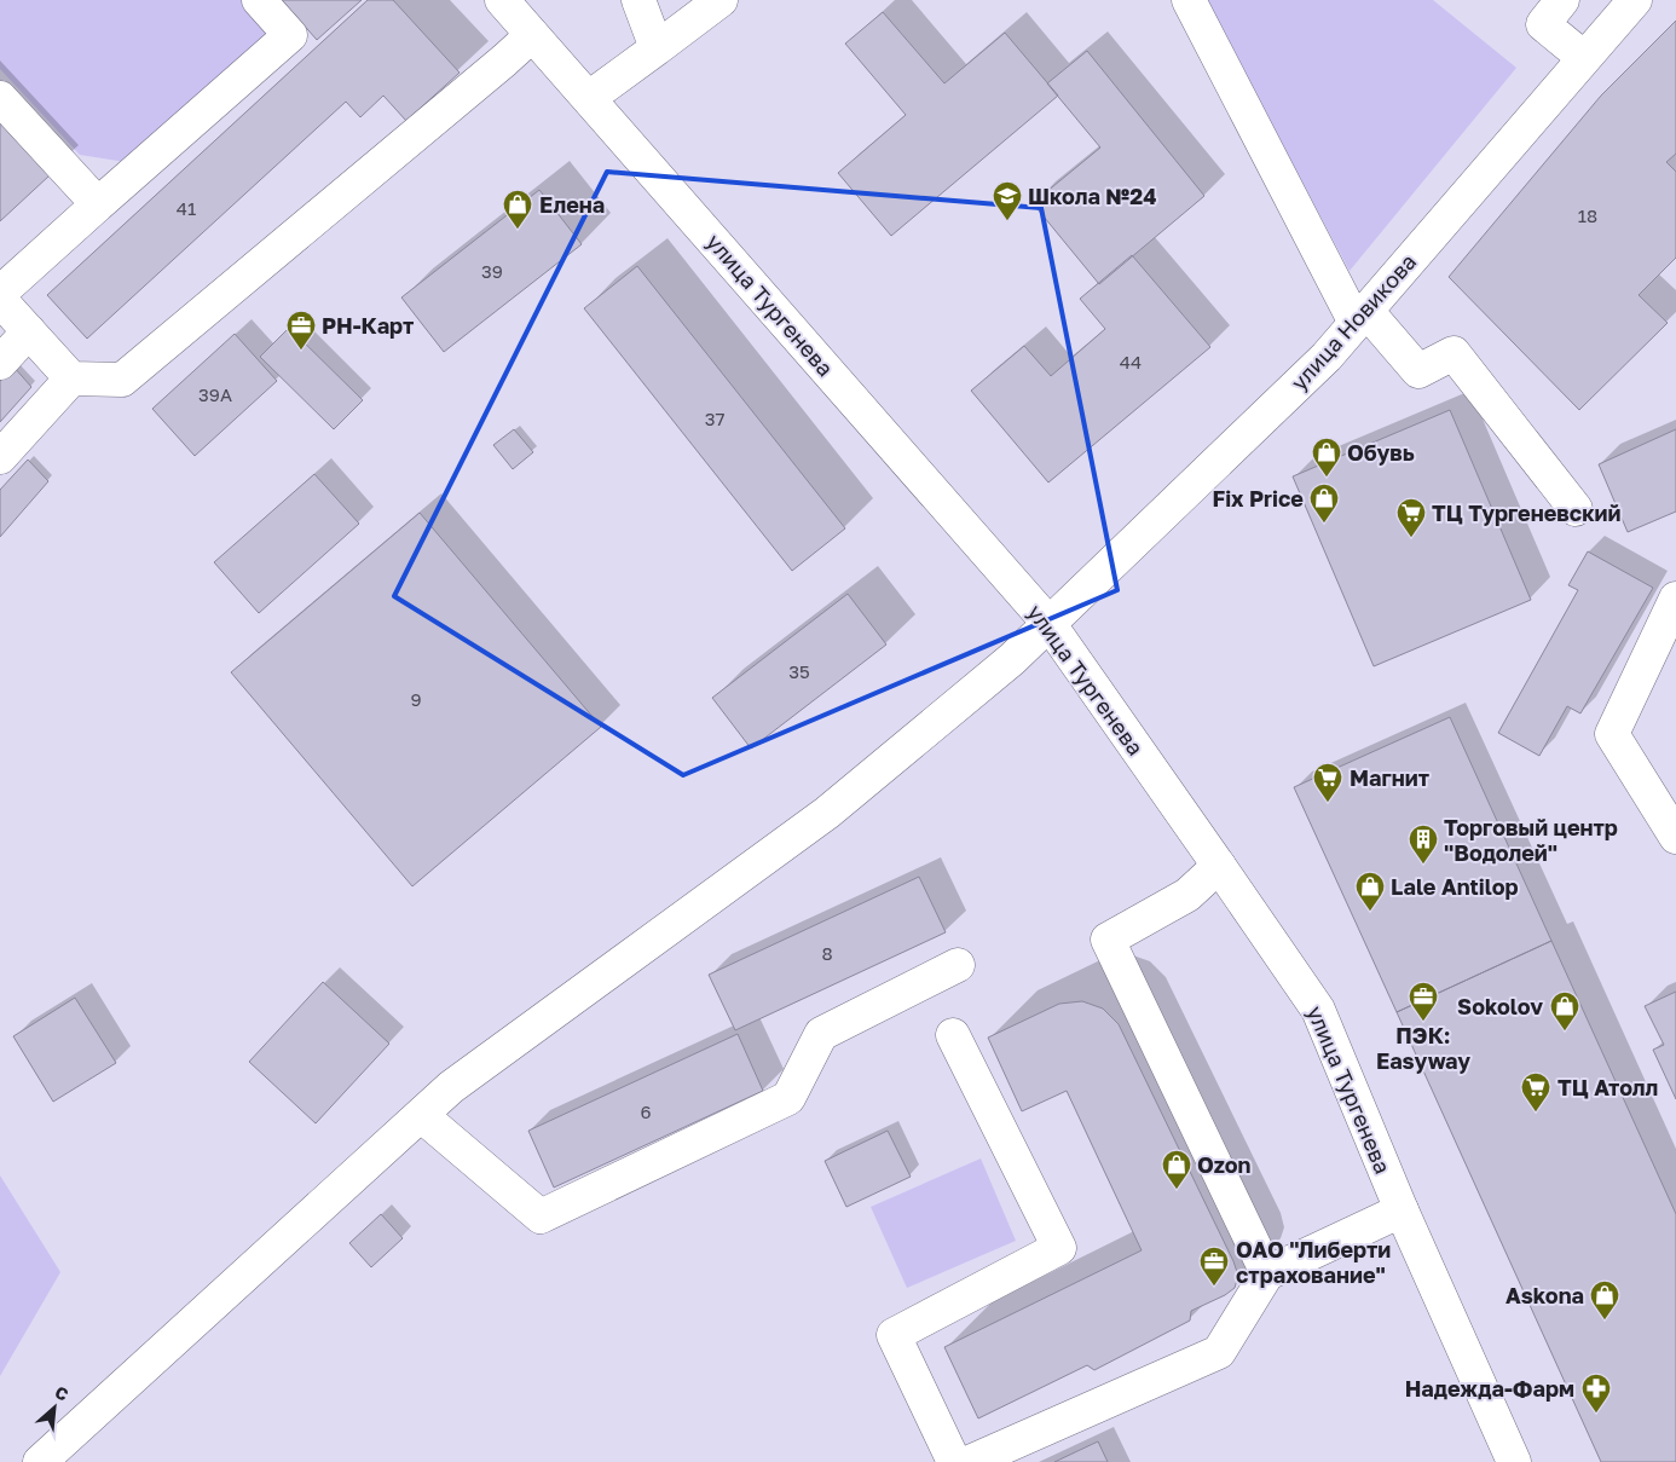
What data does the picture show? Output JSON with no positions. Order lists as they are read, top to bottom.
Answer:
{
  "streets": {
    "street": ["улица Тургенева", "улица Новикова"]
  },
  "crossings": [
    ["улица Тургенева", "улица Новикова"]
  ],
  "places": {
    "school or university": ["Школа №24"],
    "shop": [
      "Елена",
      "Обувь",
      "Fix Price",
      "Lale Antilop",
      "Sokolov",
      "Ozon",
      "Askona"
    ],
    "office": ["РН-Карт", "ПЭК: Easyway", "ОАО \"Либерти страхование\""],
    "supermarket": ["ТЦ Тургеневский", "Магнит", "ТЦ Атолл"],
    "building": ["Торговый центр \"Водолей\""],
    "pharmacy": ["Надежда-Фарм"]
  },
  "house_numbers": [
    "41",
    "18",
    "39",
    "44",
    "39А",
    "37",
    "35",
    "9",
    "8",
    "6"
  ],
  "north": "top right"
}
